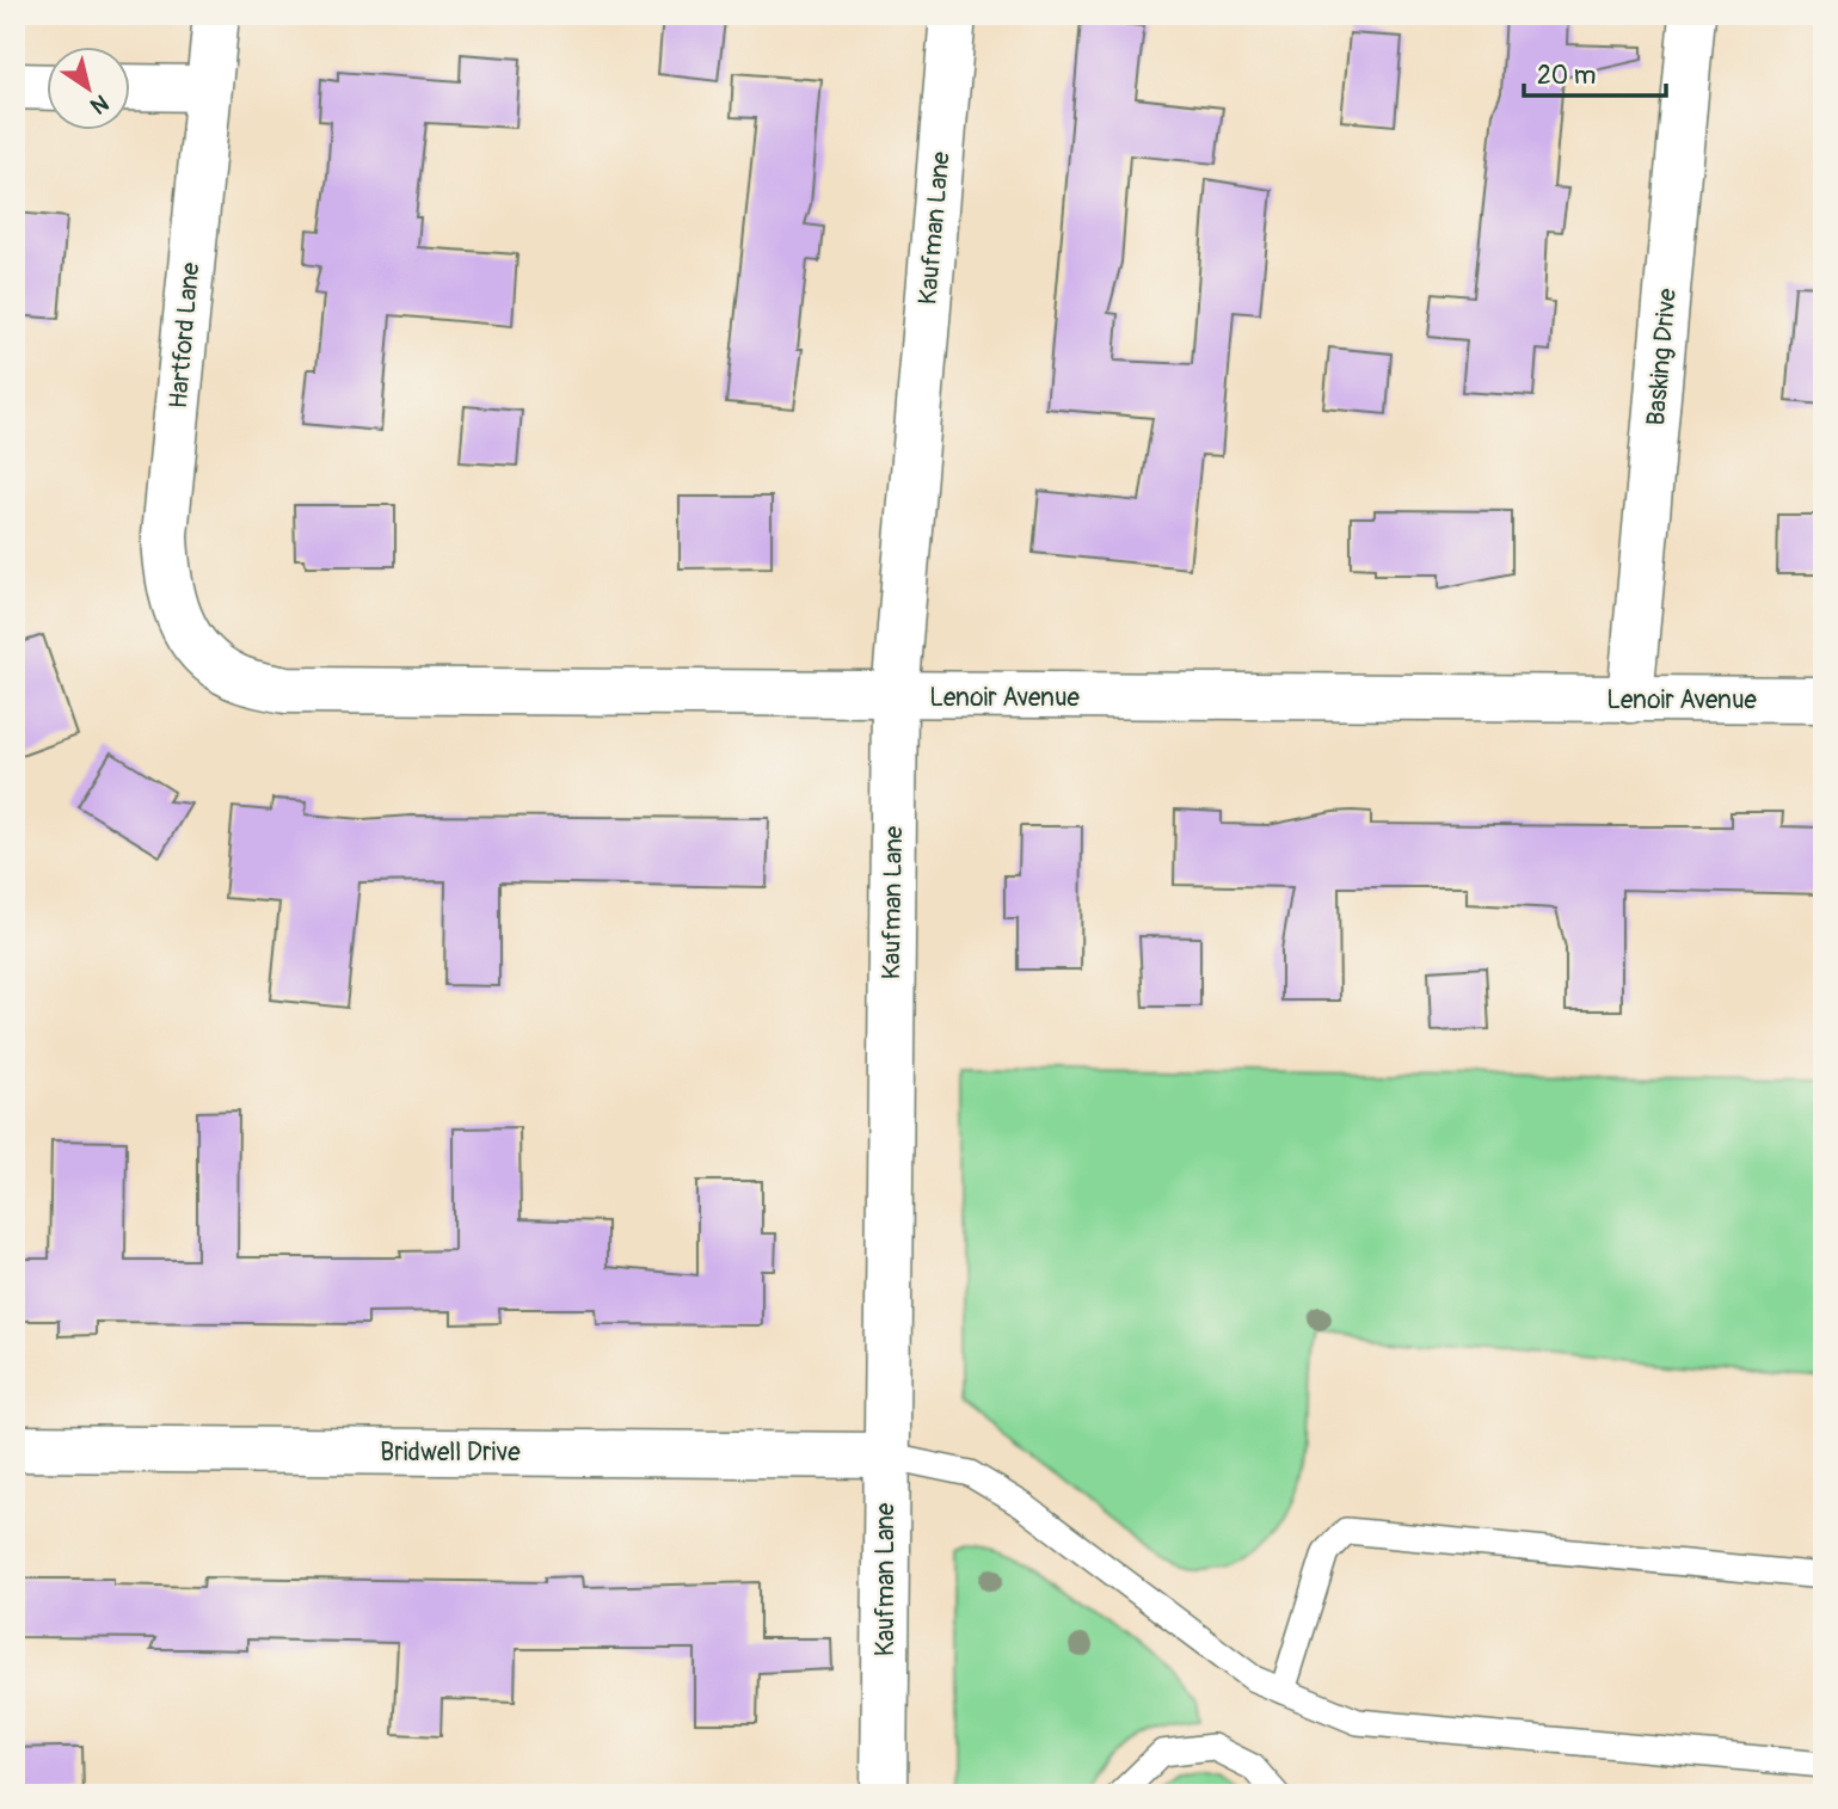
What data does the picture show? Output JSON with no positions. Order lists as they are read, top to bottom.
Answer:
{
  "streets": {
    "street": [
      "Kaufman Lane",
      "Hartford Lane",
      "Basking Drive",
      "Lenoir Avenue",
      "Bridwell Drive"
    ]
  },
  "crossings": [
    ["Kaufman Lane", "Lenoir Avenue"],
    ["Kaufman Lane", "Bridwell Drive"],
    ["Hartford Lane", "Lenoir Avenue"],
    ["Basking Drive", "Lenoir Avenue"]
  ],
  "scale_bar": "20 m",
  "north": "bottom right"
}
